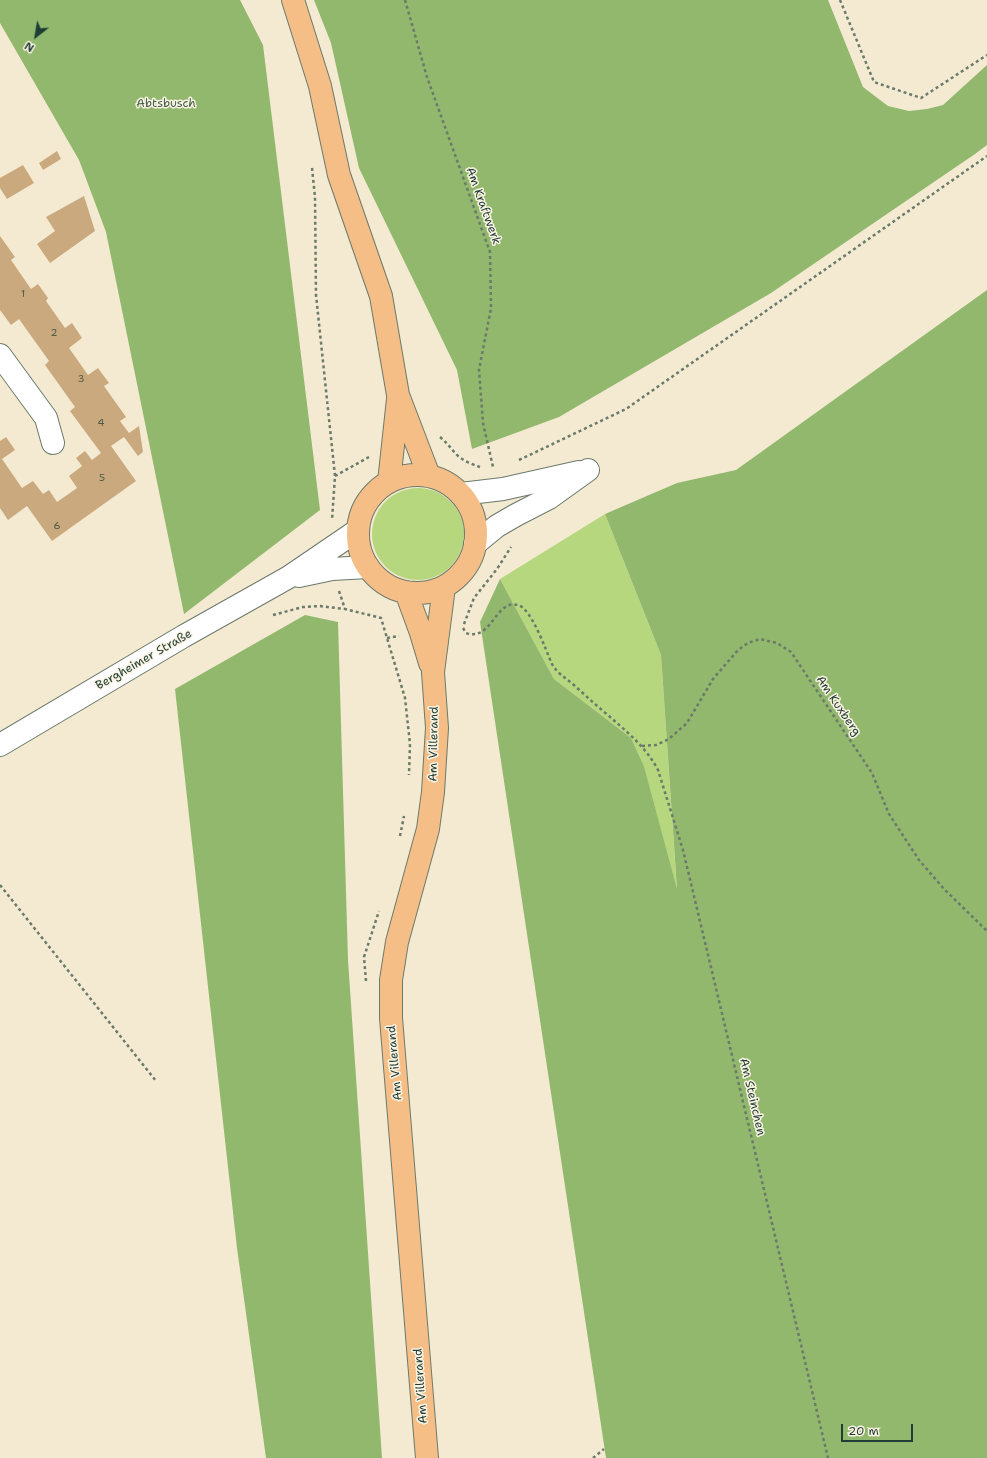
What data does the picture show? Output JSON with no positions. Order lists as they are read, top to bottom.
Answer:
{
  "streets": {
    "main road": ["Am Villerand"],
    "street": ["Bergheimer Straße"],
    "path": ["Am Kraftwerk", "Am Kuxberg", "Am Steinchen"]
  },
  "crossings": [
    ["Bergheimer Straße", "Am Villerand"],
    ["Am Kuxberg", "Am Steinchen"]
  ],
  "parks": ["Abtsbusch"],
  "house_numbers": [
    "1",
    "2",
    "3",
    "4",
    "5",
    "6"
  ],
  "scale_bar": "20 m",
  "north": "bottom left"
}
